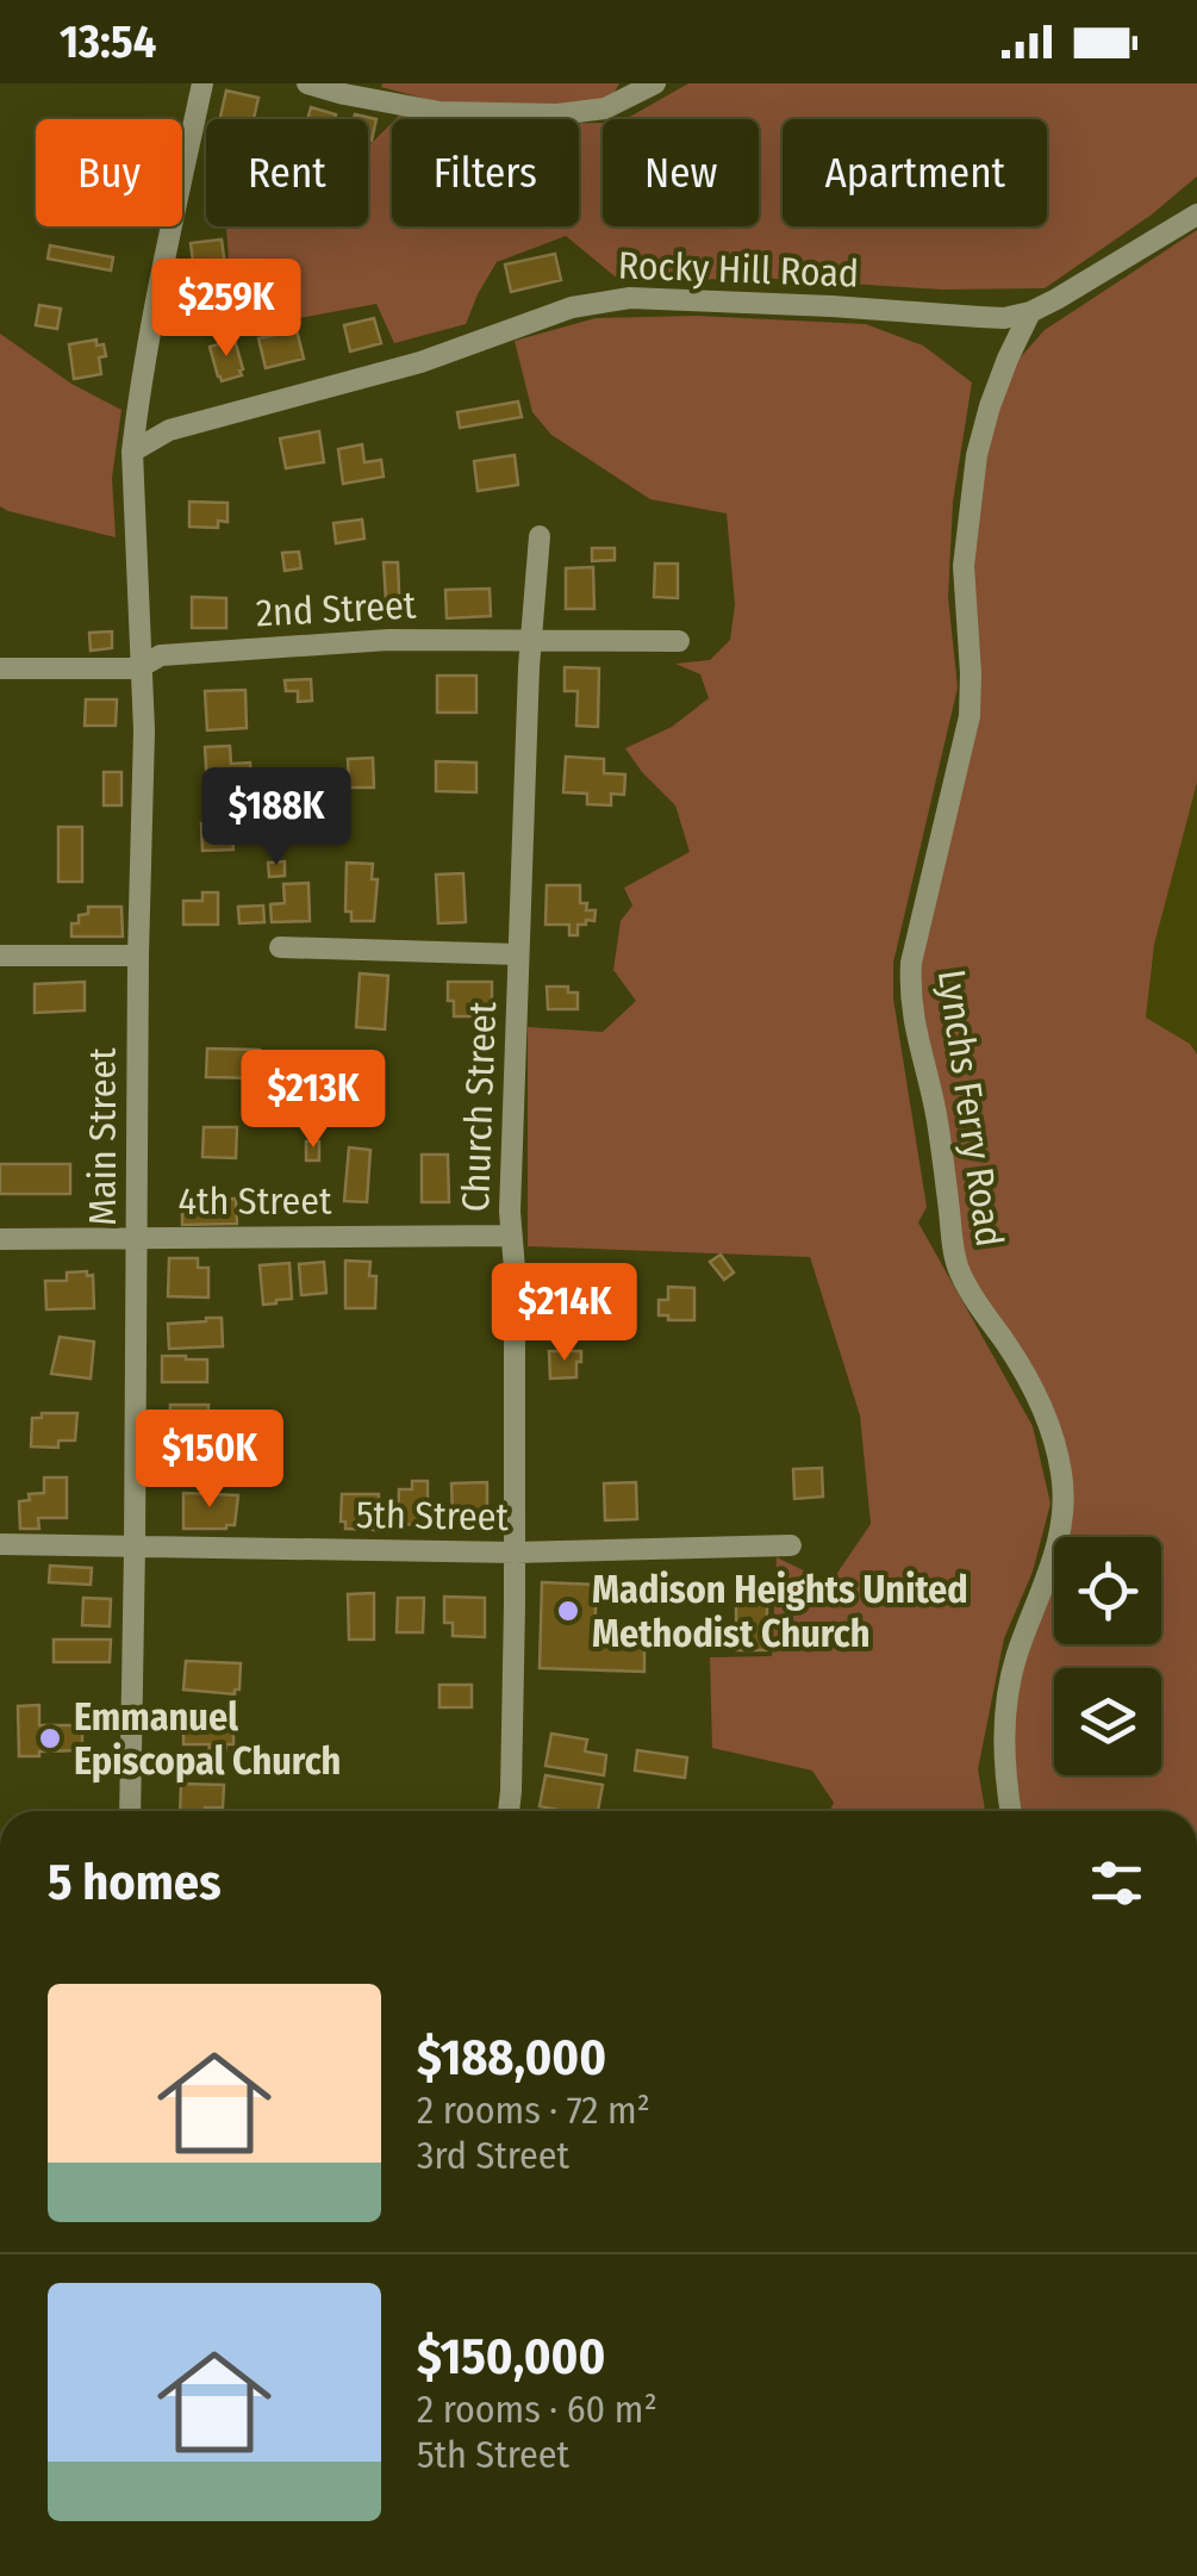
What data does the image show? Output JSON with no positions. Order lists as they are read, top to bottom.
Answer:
{
  "streets": {
    "street": [
      "Rocky Hill Road",
      "2nd Street",
      "Church Street",
      "Lynchs Ferry Road",
      "Main Street",
      "4th Street",
      "5th Street"
    ]
  },
  "crossings": [
    ["Rocky Hill Road", "Lynchs Ferry Road"],
    ["Rocky Hill Road", "Main Street"],
    ["2nd Street", "Church Street"],
    ["2nd Street", "Main Street"],
    ["Church Street", "4th Street"],
    ["Church Street", "5th Street"],
    ["Main Street", "4th Street"],
    ["Main Street", "5th Street"]
  ],
  "places": ["Madison Heights United Methodist Church", "Emmanuel Episcopal Church"],
  "page": {
    "status": "13:54",
    "chip": [
      "Buy",
      "Rent",
      "Filters",
      "New",
      "Apartment"
    ],
    "price": [
      "$259K",
      "$188K",
      "$213K",
      "$214K",
      "$150K"
    ],
    "heading": "5 homes",
    "list": [
      {
        "name": "$188,000",
        "note": "2 rooms · 72 m² · 3rd Street"
      },
      {
        "name": "$150,000",
        "note": "2 rooms · 60 m² · 5th Street"
      }
    ]
  }
}
